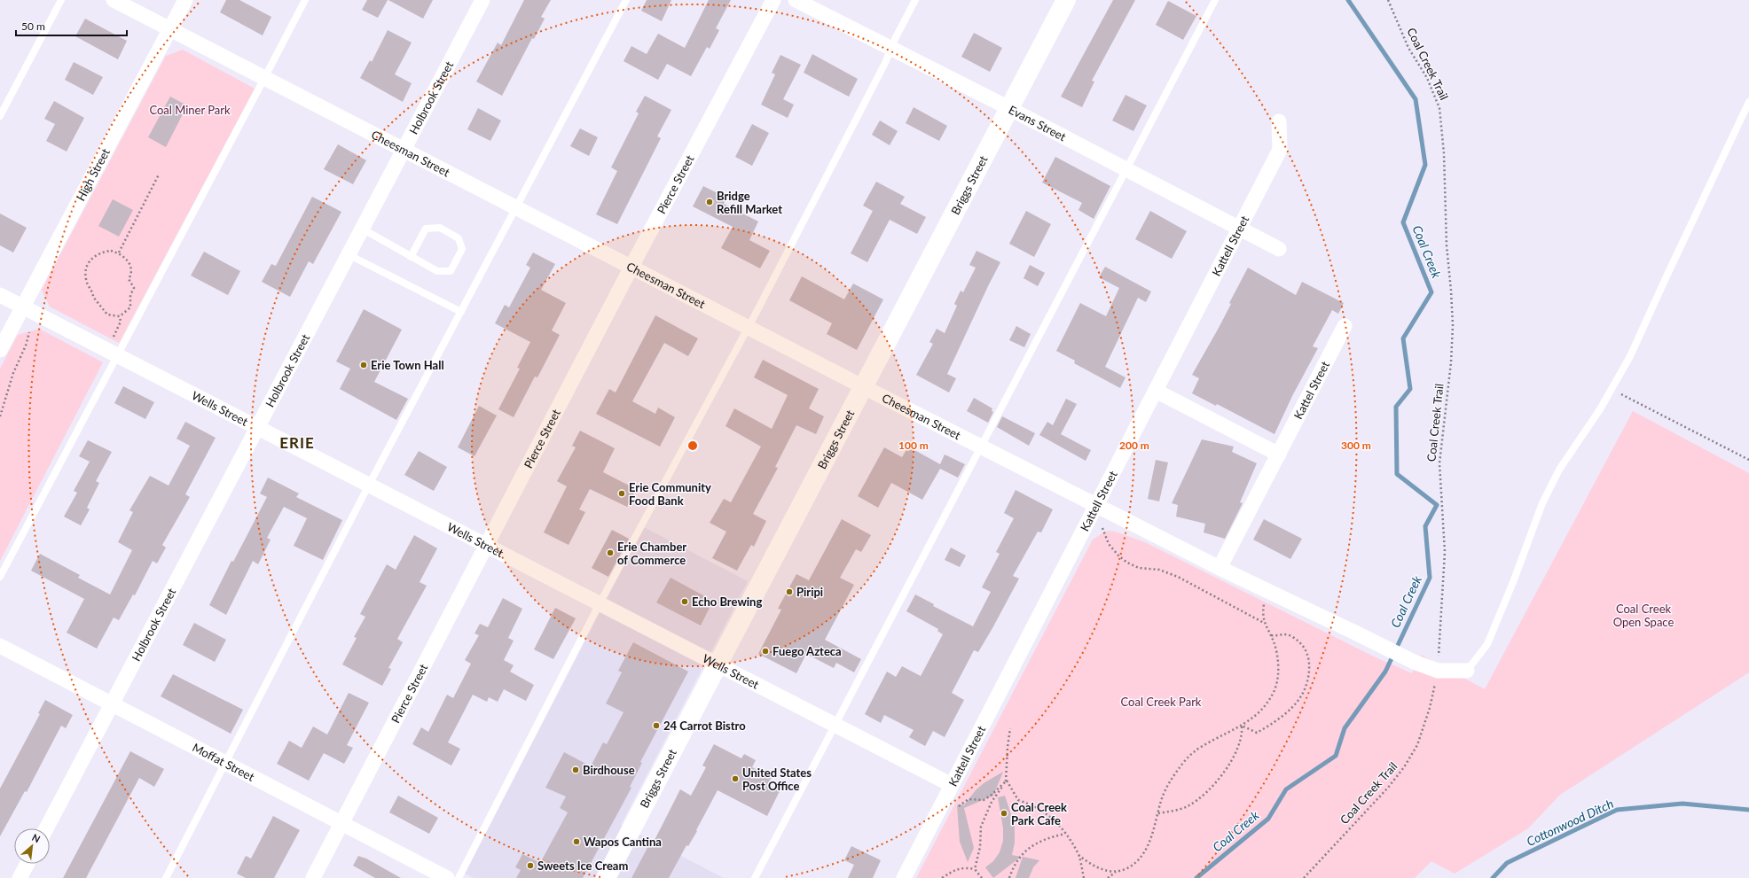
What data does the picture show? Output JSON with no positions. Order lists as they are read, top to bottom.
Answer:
{
  "streets": {
    "street": [
      "Holbrook Street",
      "Evans Street",
      "Cheesman Street",
      "High Street",
      "Pierce Street",
      "Briggs Street",
      "Kattell Street",
      "Kattel Street",
      "Wells Street",
      "Moffat Street"
    ],
    "path": ["Coal Creek Trail"]
  },
  "crossings": [
    ["Coal Creek Trail", "Cheesman Street"],
    ["Holbrook Street", "Cheesman Street"],
    ["Holbrook Street", "Wells Street"],
    ["Holbrook Street", "Moffat Street"],
    ["Evans Street", "Briggs Street"],
    ["Evans Street", "Kattell Street"],
    ["Cheesman Street", "High Street"],
    ["Cheesman Street", "Pierce Street"],
    ["Cheesman Street", "Briggs Street"],
    ["Cheesman Street", "Kattell Street"],
    ["Cheesman Street", "Kattel Street"],
    ["High Street", "Wells Street"],
    ["Pierce Street", "Wells Street"],
    ["Pierce Street", "Moffat Street"],
    ["Briggs Street", "Wells Street"],
    ["Kattell Street", "Wells Street"]
  ],
  "districts": ["ERIE"],
  "water": ["Coal Creek", "Cottonwood Ditch"],
  "parks": ["Coal Miner Park", "Coal Creek Open Space", "Coal Creek Park"],
  "places": [
    "Bridge Refill Market",
    "Erie Town Hall",
    "Erie Community Food Bank",
    "Erie Chamber of Commerce",
    "Piripi",
    "Echo Brewing",
    "Fuego Azteca",
    "24 Carrot Bistro",
    "Birdhouse",
    "United States Post Office",
    "Coal Creek Park Cafe",
    "Wapos Cantina",
    "Sweets Ice Cream"
  ],
  "scale_bar": "50 m",
  "north": "top right",
  "rings": ["100 m", "200 m", "300 m"]
}
